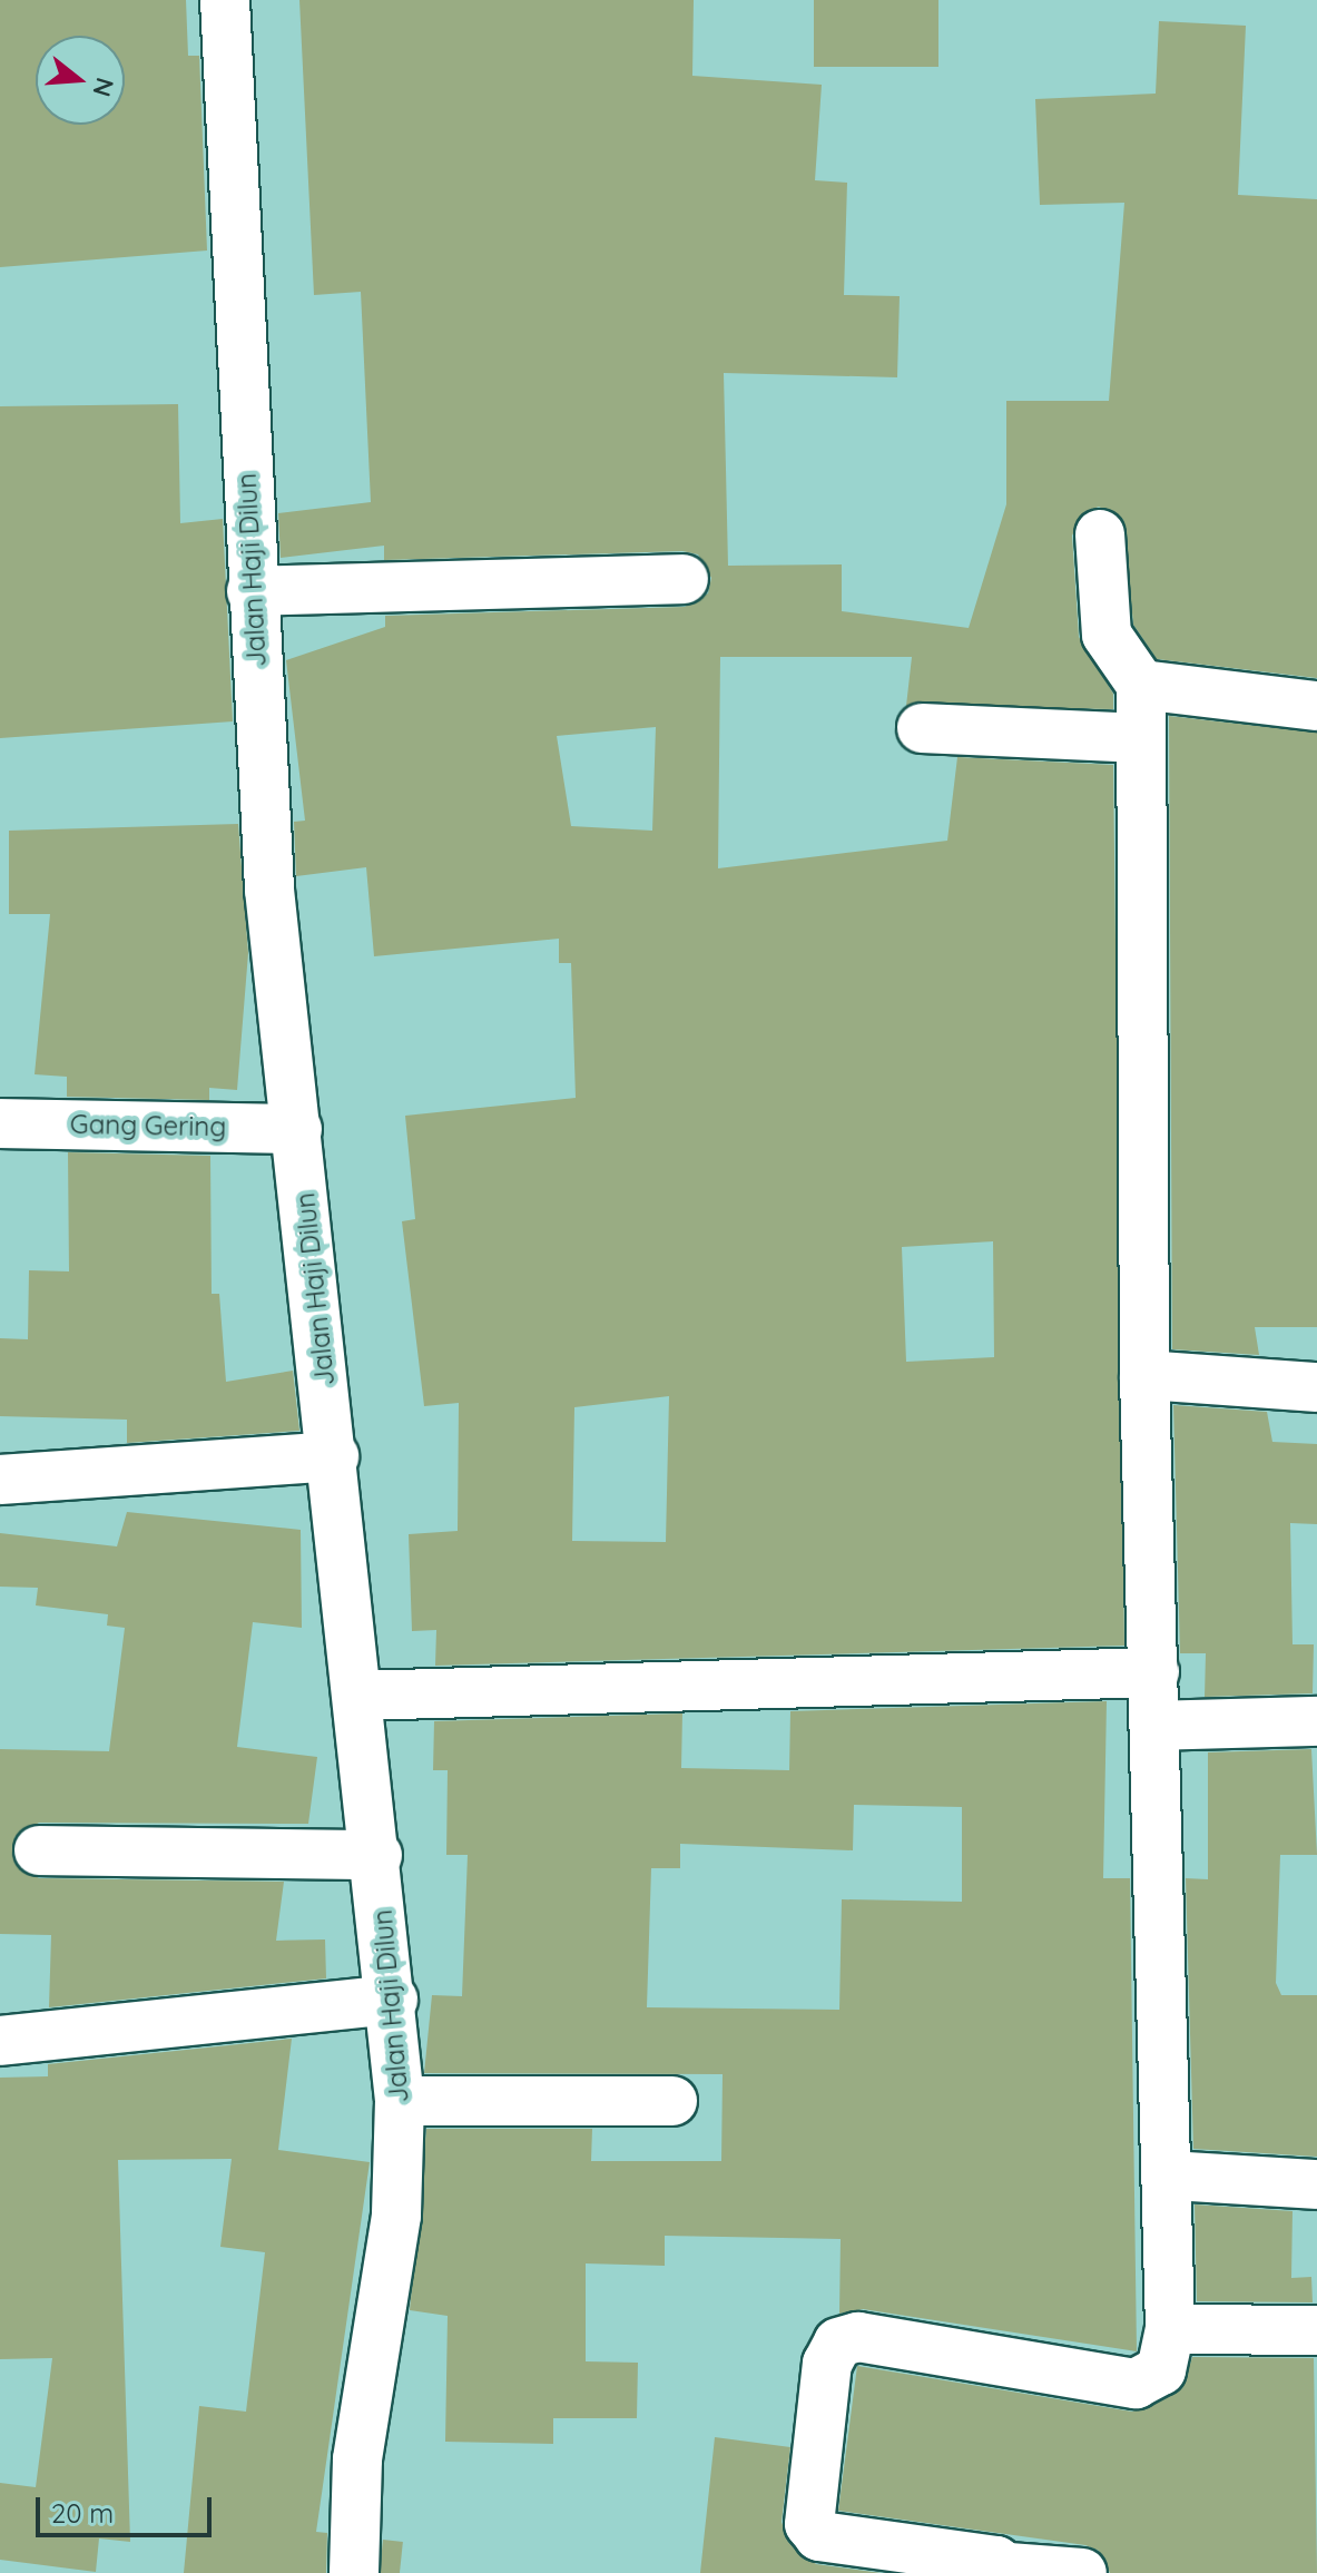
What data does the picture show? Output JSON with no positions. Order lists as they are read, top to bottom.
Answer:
{
  "streets": {
    "street": ["Jalan Haji Dilun", "Gang Gering"]
  },
  "crossings": [
    ["Jalan Haji Dilun", "Gang Gering"]
  ],
  "scale_bar": "20 m",
  "north": "right"
}
